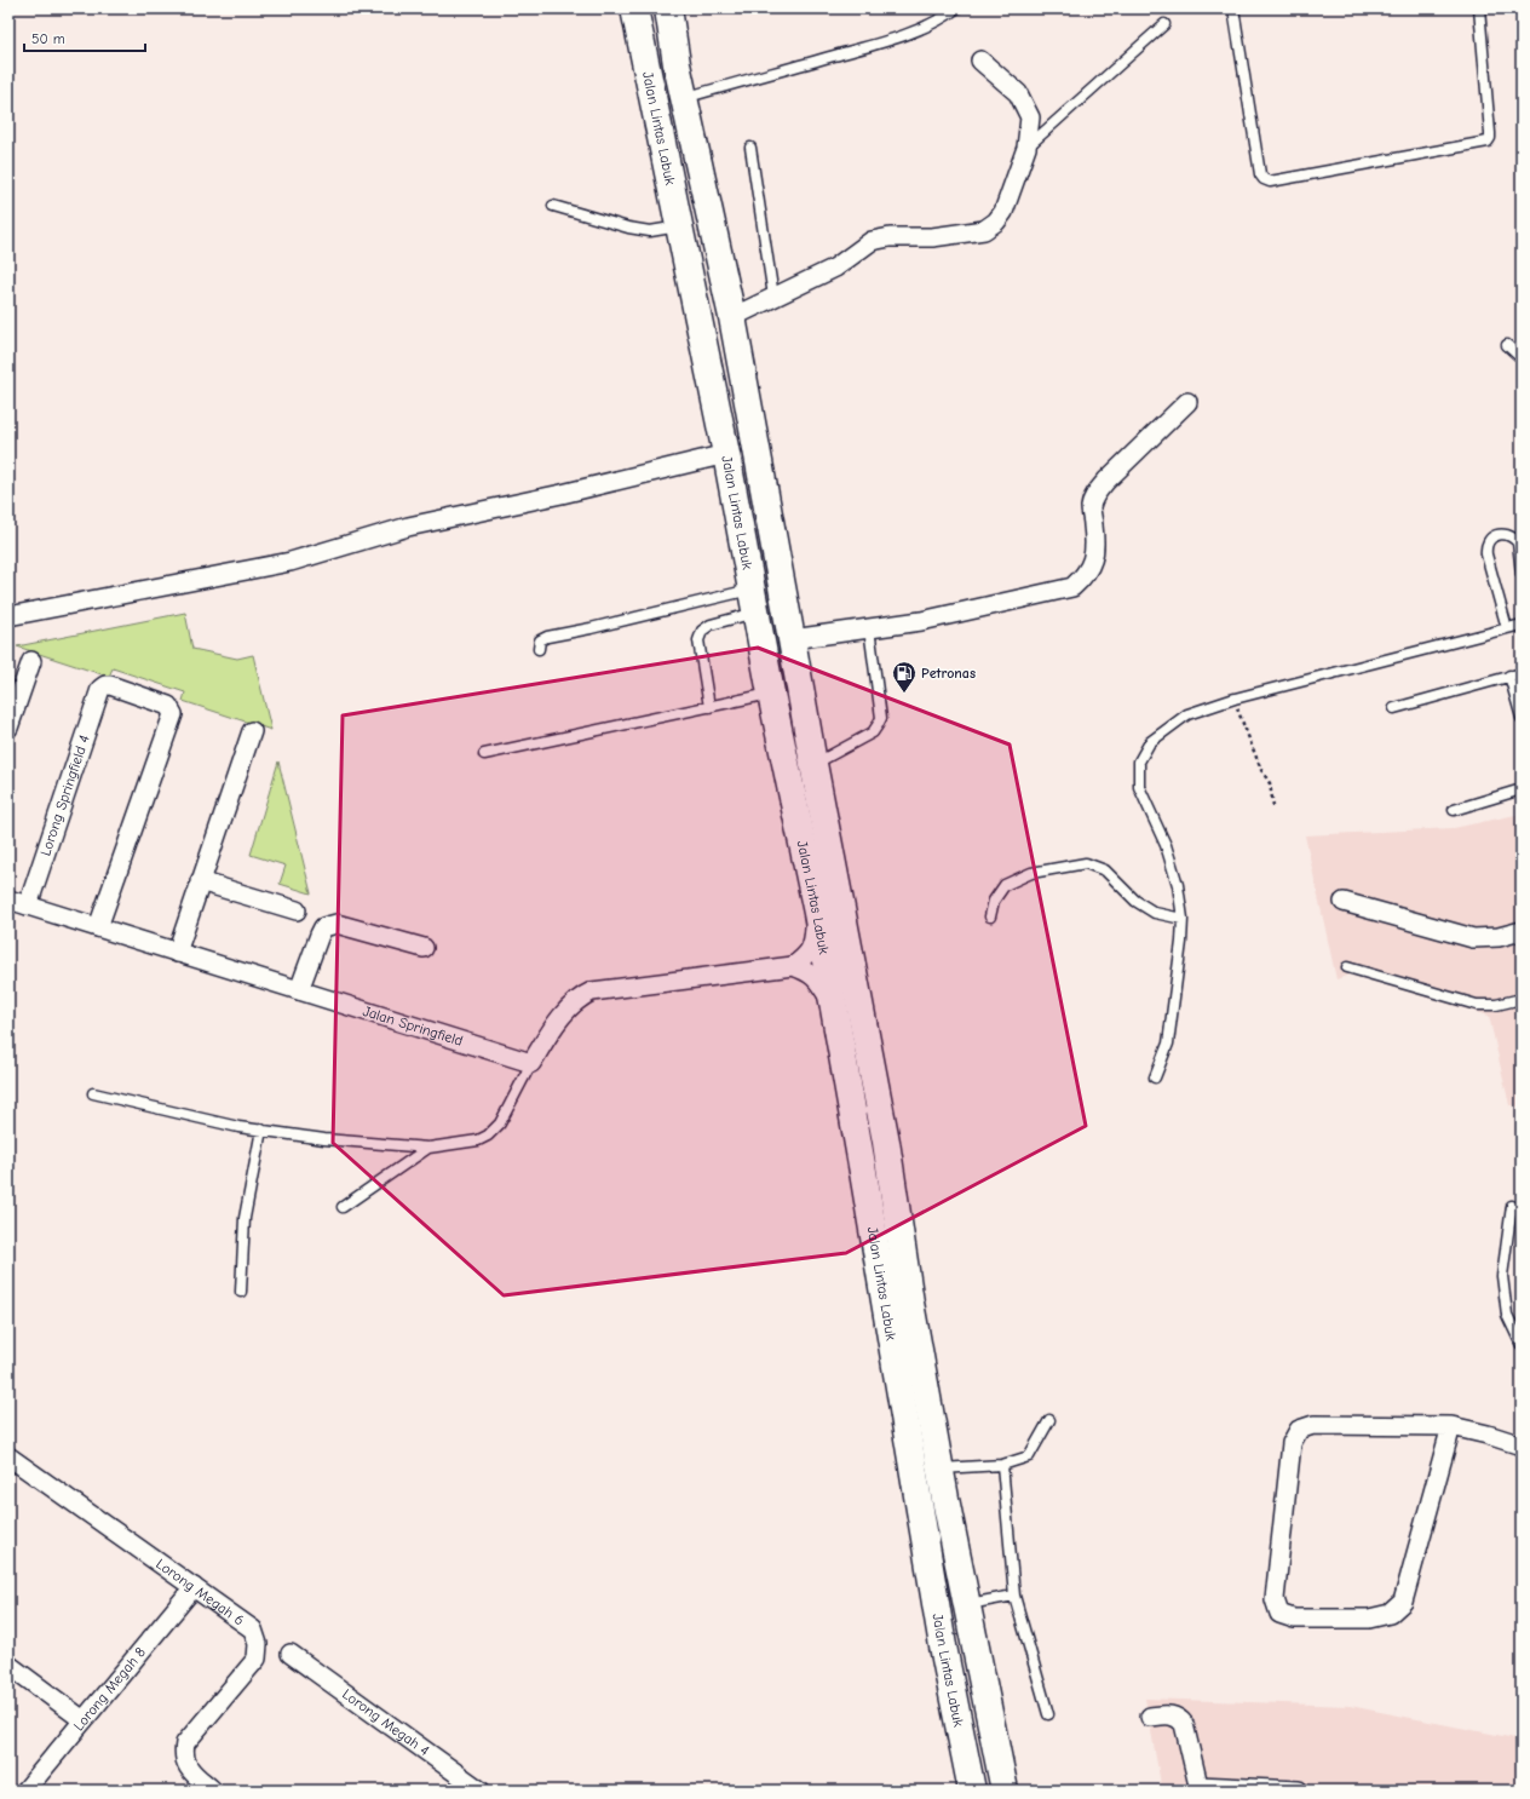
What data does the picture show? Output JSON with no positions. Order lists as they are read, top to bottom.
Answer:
{
  "streets": {
    "main road": ["Jalan Lintas Labuk"],
    "street": [
      "Lorong Springfield 4",
      "Jalan Springfield",
      "Lorong Megah 6",
      "Lorong Megah 8",
      "Lorong Megah 4"
    ]
  },
  "crossings": [
    ["Lorong Springfield 4", "Jalan Springfield"],
    ["Lorong Megah 6", "Lorong Megah 8"]
  ],
  "places": {
    "fuel station": ["Petronas"]
  },
  "scale_bar": "50 m"
}
